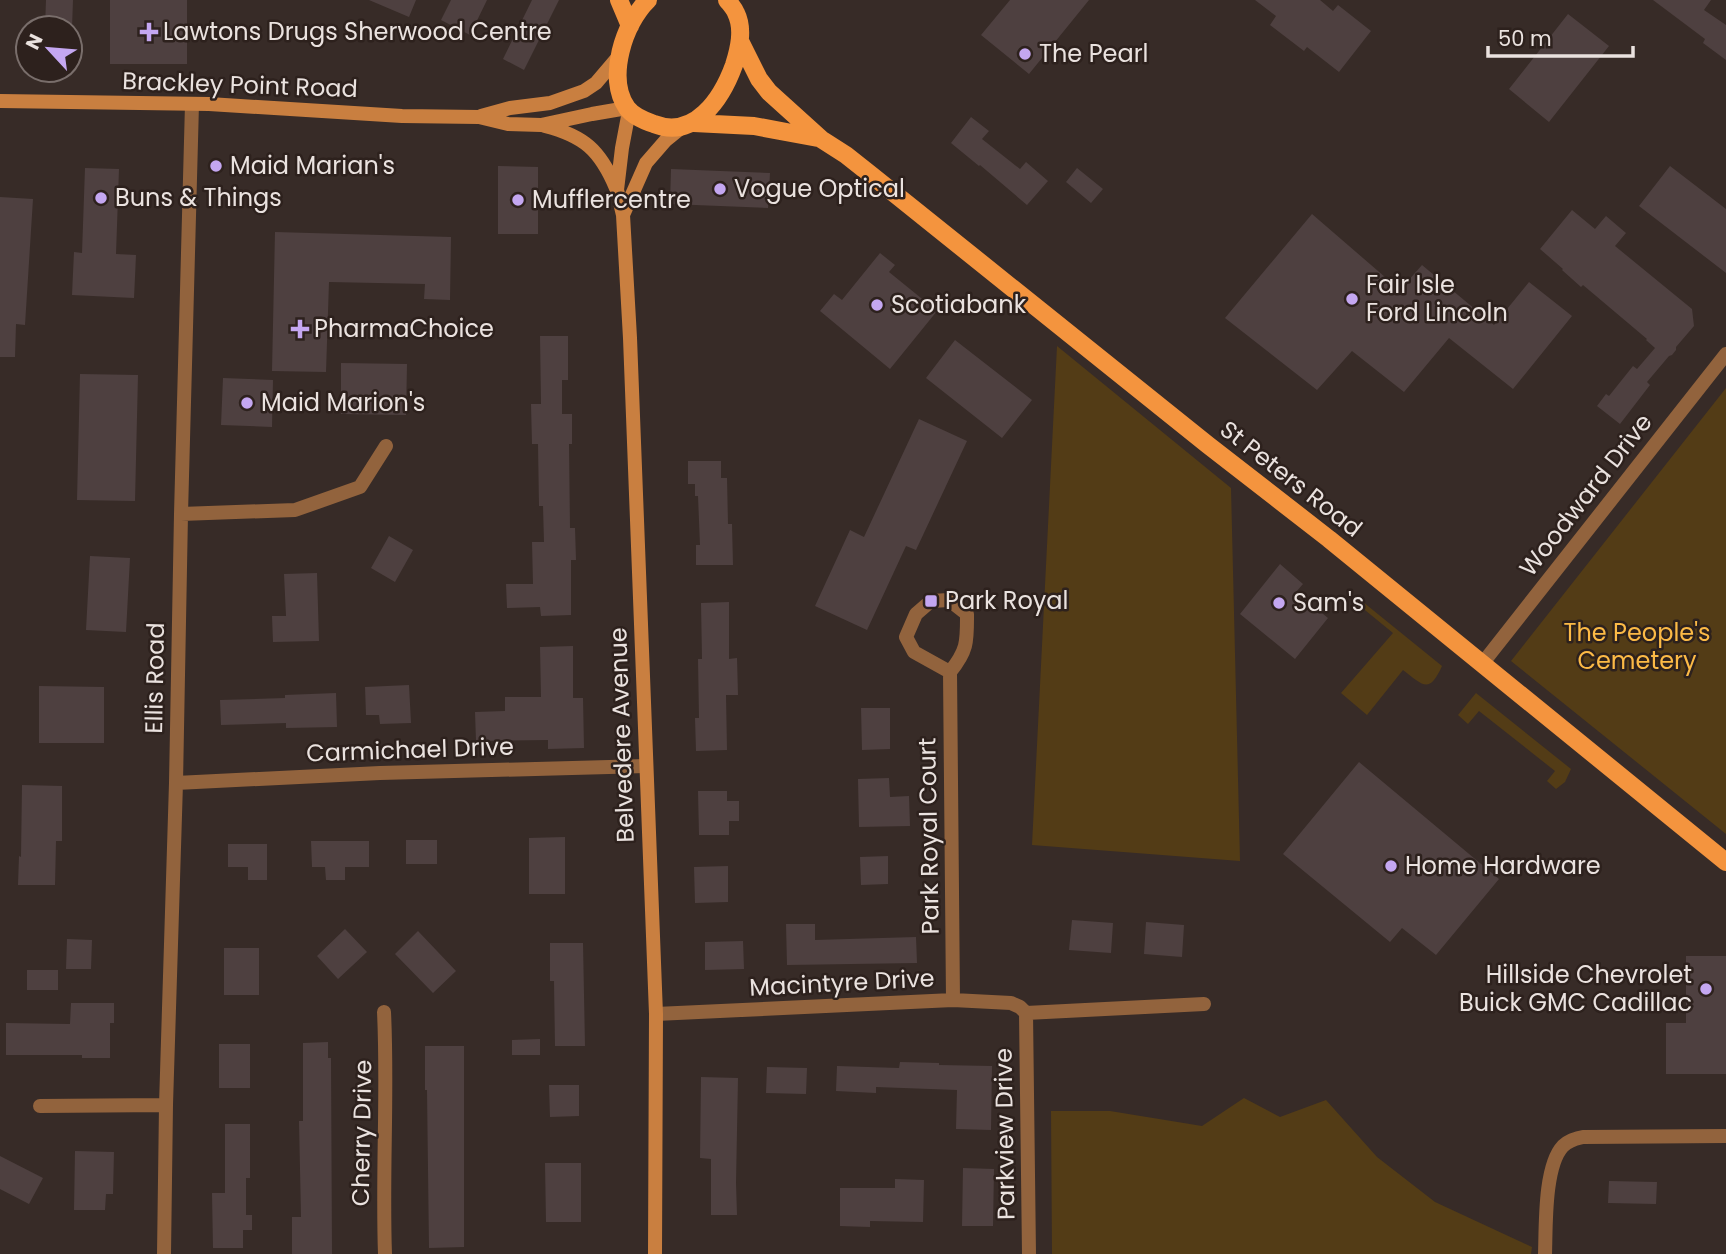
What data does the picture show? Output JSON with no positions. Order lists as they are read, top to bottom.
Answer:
{
  "streets": {
    "main road": ["Brackley Point Road", "St Peters Road", "Belvedere Avenue"],
    "street": [
      "Woodward Drive",
      "Ellis Road",
      "Carmichael Drive",
      "Park Royal Court",
      "Macintyre Drive",
      "Cherry Drive",
      "Parkview Drive"
    ]
  },
  "crossings": [
    ["Brackley Point Road", "St Peters Road"],
    ["Brackley Point Road", "Ellis Road"],
    ["Brackley Point Road", "Belvedere Avenue"],
    ["St Peters Road", "Woodward Drive"],
    ["St Peters Road", "Belvedere Avenue"],
    ["Ellis Road", "Carmichael Drive"],
    ["Belvedere Avenue", "Carmichael Drive"],
    ["Belvedere Avenue", "Macintyre Drive"],
    ["Park Royal Court", "Macintyre Drive"],
    ["Macintyre Drive", "Parkview Drive"]
  ],
  "parks": ["The People's Cemetery"],
  "places": {
    "health": ["Lawtons Drugs Sherwood Centre", "PharmaChoice"],
    "other": [
      "The Pearl",
      "Maid Marian's",
      "Vogue Optical",
      "Buns & Things",
      "Mufflercentre",
      "Fair Isle Ford Lincoln",
      "Scotiabank",
      "Maid Marion's",
      "Sam's",
      "Home Hardware",
      "Hillside Chevrolet Buick GMC Cadillac"
    ],
    "transit": ["Park Royal"]
  },
  "scale_bar": "50 m",
  "north": "top left"
}
